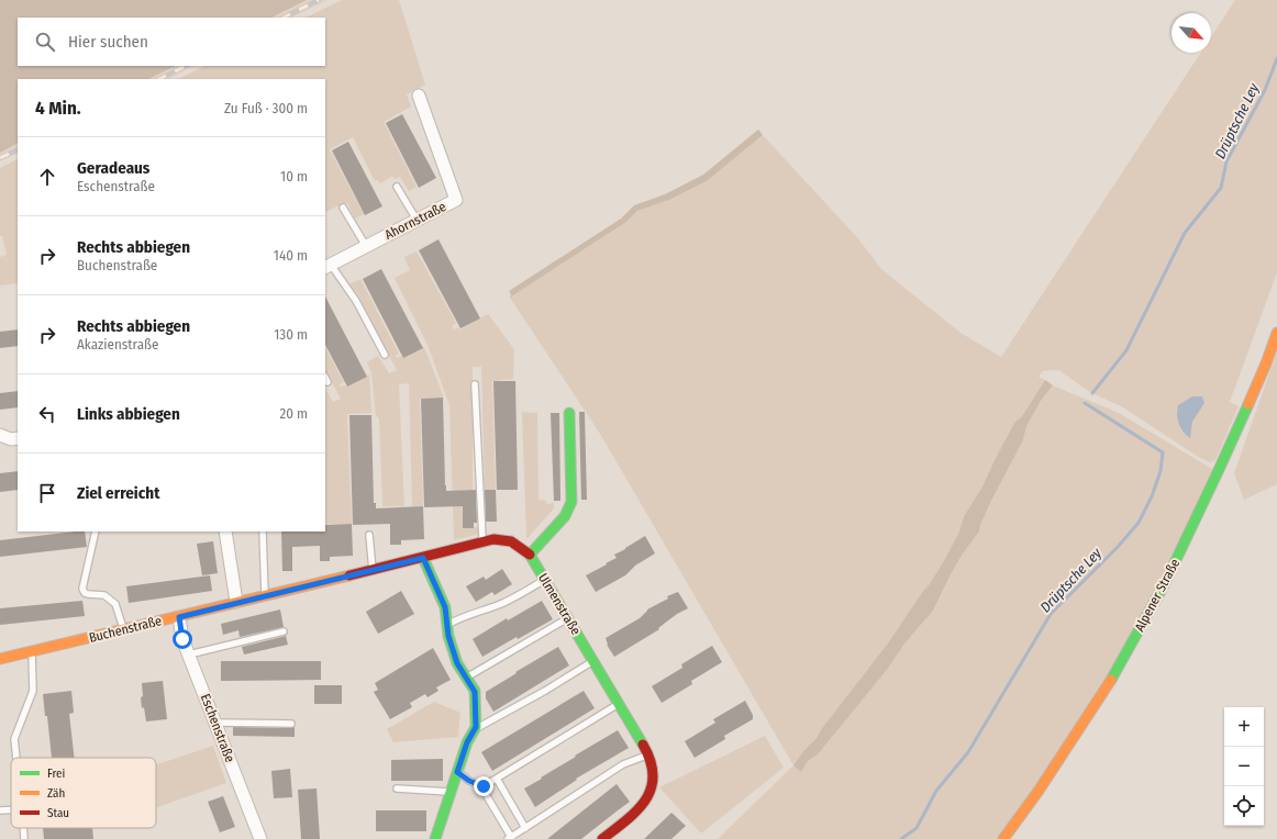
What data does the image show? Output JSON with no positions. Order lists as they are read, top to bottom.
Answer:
{
  "streets": {
    "street": [
      "Ahornstraße",
      "Alpener Straße",
      "Ulmenstraße",
      "Buchenstraße",
      "Eschenstraße"
    ]
  },
  "crossings": [
    ["Ulmenstraße", "Buchenstraße"],
    ["Buchenstraße", "Eschenstraße"]
  ],
  "water": ["Drüptsche Ley"],
  "legend": ["Frei", "Zäh", "Stau"],
  "north": "bottom right",
  "page": {
    "search": "Hier suchen",
    "heading": ["4 Min.", "Zu Fuß · 300 m"],
    "list": [
      ["Geradeaus", "Eschenstraße", "10 m"],
      ["Rechts abbiegen", "Buchenstraße", "140 m"],
      ["Rechts abbiegen", "Akazienstraße", "130 m"],
      ["Links abbiegen", "20 m"],
      "Ziel erreicht"
    ],
    "map_buttons": ["+", "−"]
  }
}
